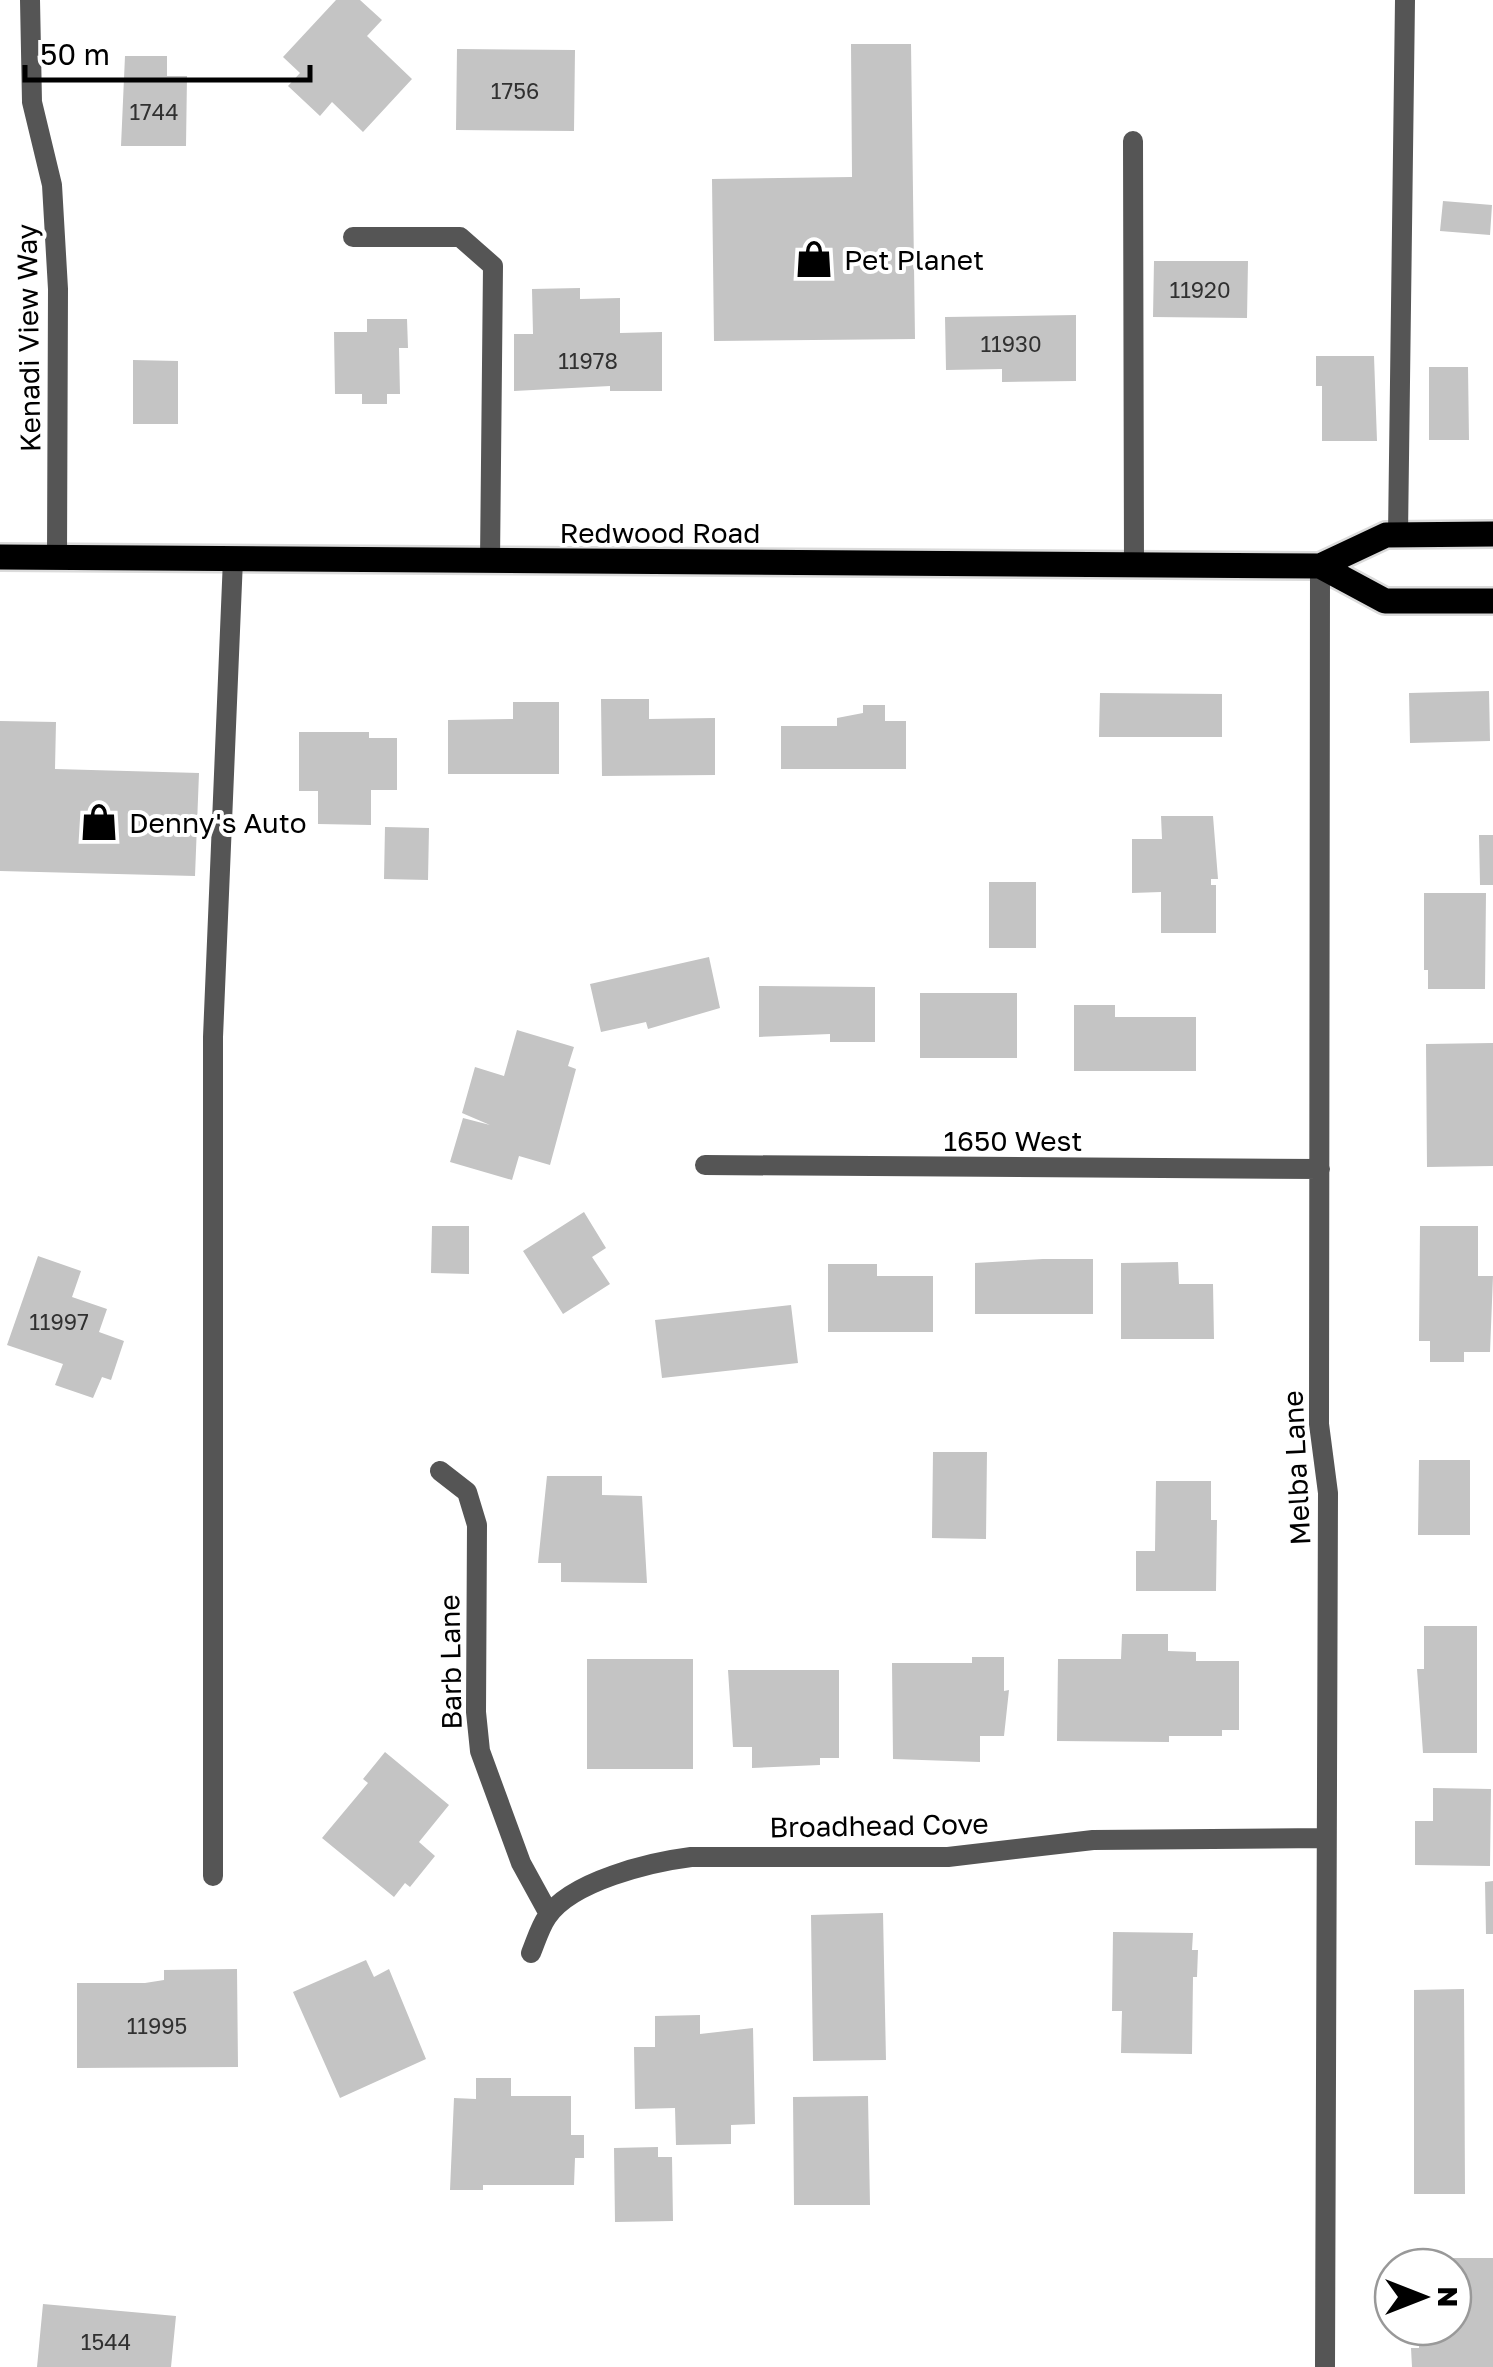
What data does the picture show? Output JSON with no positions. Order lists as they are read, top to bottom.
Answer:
{
  "streets": {
    "main road": ["Redwood Road"],
    "street": [
      "Kenadi View Way",
      "1650 West",
      "Melba Lane",
      "Barb Lane",
      "Broadhead Cove"
    ]
  },
  "crossings": [
    ["Kenadi View Way", "Redwood Road"],
    ["Redwood Road", "Melba Lane"],
    ["1650 West", "Melba Lane"],
    ["Melba Lane", "Broadhead Cove"],
    ["Barb Lane", "Broadhead Cove"]
  ],
  "places": {
    "shop": ["Pet Planet", "Denny's Auto"]
  },
  "house_numbers": [
    "1756",
    "1744",
    "11920",
    "11930",
    "11978",
    "11997",
    "11995",
    "1544"
  ],
  "scale_bar": "50 m",
  "north": "right"
}
